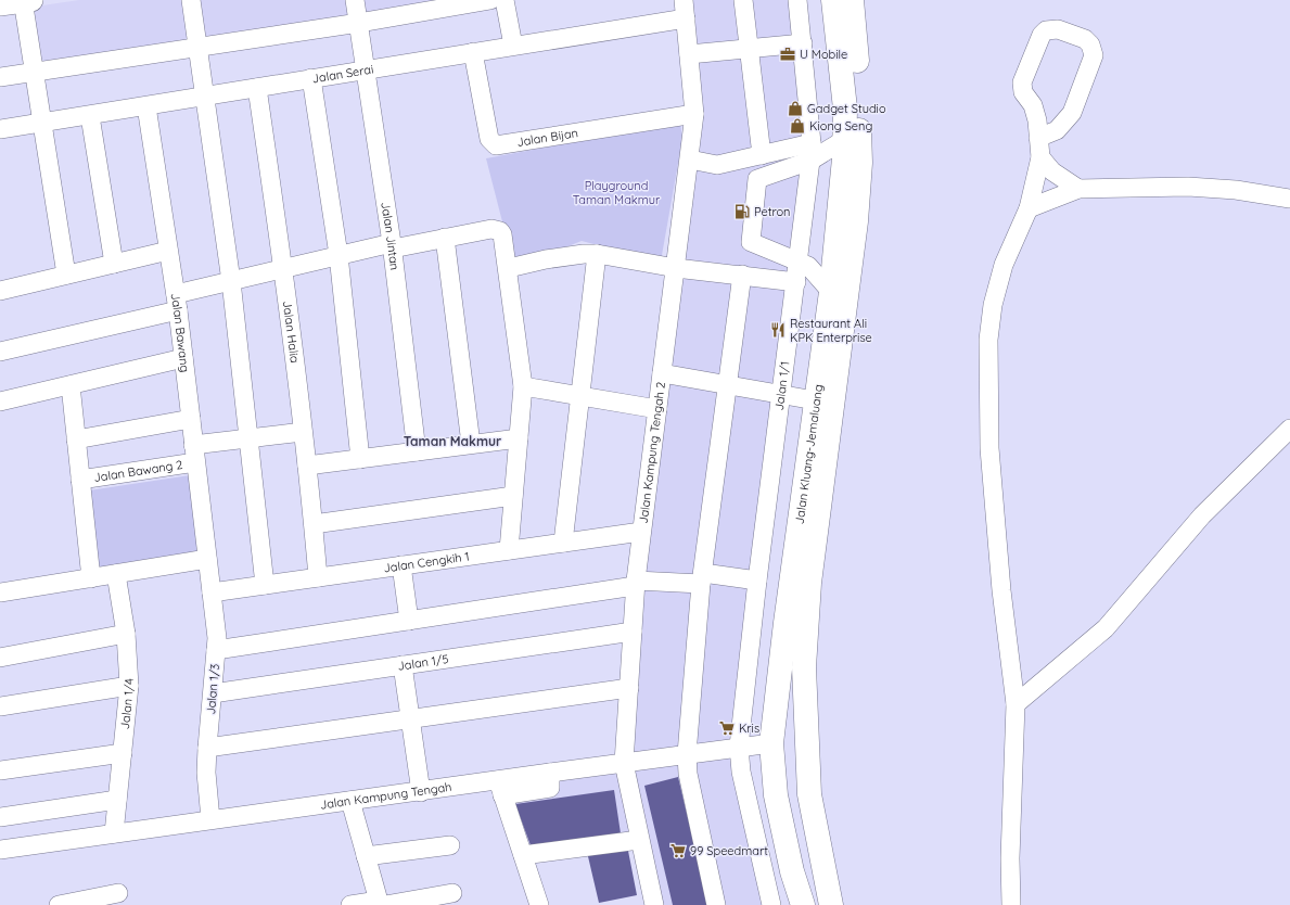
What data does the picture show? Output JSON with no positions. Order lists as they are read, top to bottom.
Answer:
{
  "streets": {
    "highway": ["Jalan Kluang-Jemaluang"],
    "street": [
      "Jalan Serai",
      "Jalan Bijan",
      "Jalan Jintan",
      "Jalan Bawang",
      "Jalan Halia",
      "Jalan 1/1",
      "Jalan Kampung Tengah 2",
      "Jalan Bawang 2",
      "Jalan Cengkih 1",
      "Jalan 1/5",
      "Jalan 1/3",
      "Jalan 1/4",
      "Jalan Kampung Tengah"
    ]
  },
  "crossings": [
    ["Jalan Serai", "Jalan Bijan"],
    ["Jalan Serai", "Jalan Jintan"],
    ["Jalan Serai", "Jalan Bawang"],
    ["Jalan Serai", "Jalan Halia"],
    ["Jalan Serai", "Jalan Kampung Tengah 2"],
    ["Jalan Bijan", "Jalan Kampung Tengah 2"],
    ["Jalan Bawang", "Jalan Bawang 2"],
    ["Jalan Bawang", "Jalan 1/3"],
    ["Jalan Halia", "Jalan Bawang 2"],
    ["Jalan Halia", "Jalan Cengkih 1"],
    ["Jalan Kampung Tengah 2", "Jalan Cengkih 1"],
    ["Jalan Kampung Tengah 2", "Jalan 1/5"],
    ["Jalan Kampung Tengah 2", "Jalan Kampung Tengah"],
    ["Jalan Cengkih 1", "Jalan 1/3"],
    ["Jalan 1/5", "Jalan 1/3"],
    ["Jalan 1/3", "Jalan Kampung Tengah"],
    ["Jalan 1/4", "Jalan Kampung Tengah"]
  ],
  "districts": ["Taman Makmur"],
  "parks": ["Playground Taman Makmur"],
  "places": {
    "office": ["U Mobile"],
    "shop": ["Gadget Studio", "Kiong Seng"],
    "fuel station": ["Petron"],
    "restaurant": ["Restaurant Ali KPK Enterprise"],
    "supermarket": ["Kris", "99 Speedmart"]
  }
}
